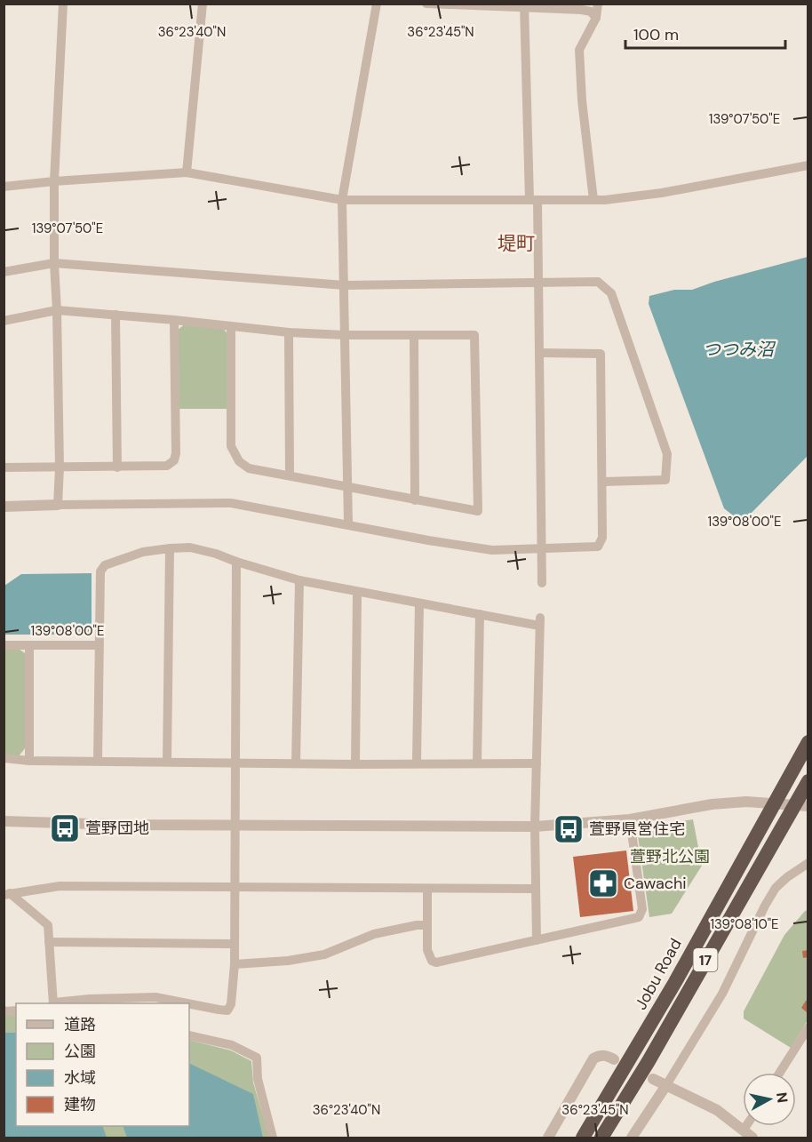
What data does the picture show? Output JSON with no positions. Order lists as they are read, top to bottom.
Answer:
{
  "streets": {
    "highway": ["17", "Jobu Road"]
  },
  "districts": ["堤町"],
  "water": ["つつみ沼"],
  "parks": ["萱野北公園"],
  "places": {
    "bus stop": ["萱野団地", "萱野県営住宅"],
    "pharmacy": ["Cawachi"]
  },
  "legend": [
    "道路",
    "公園",
    "水域",
    "建物"
  ],
  "scale_bar": "100 m",
  "north": "right",
  "coordinates": [
    "36°23'40\"N",
    "36°23'45\"N",
    "139°07'50\"E",
    "139°08'00\"E",
    "139°08'10\"E"
  ]
}
